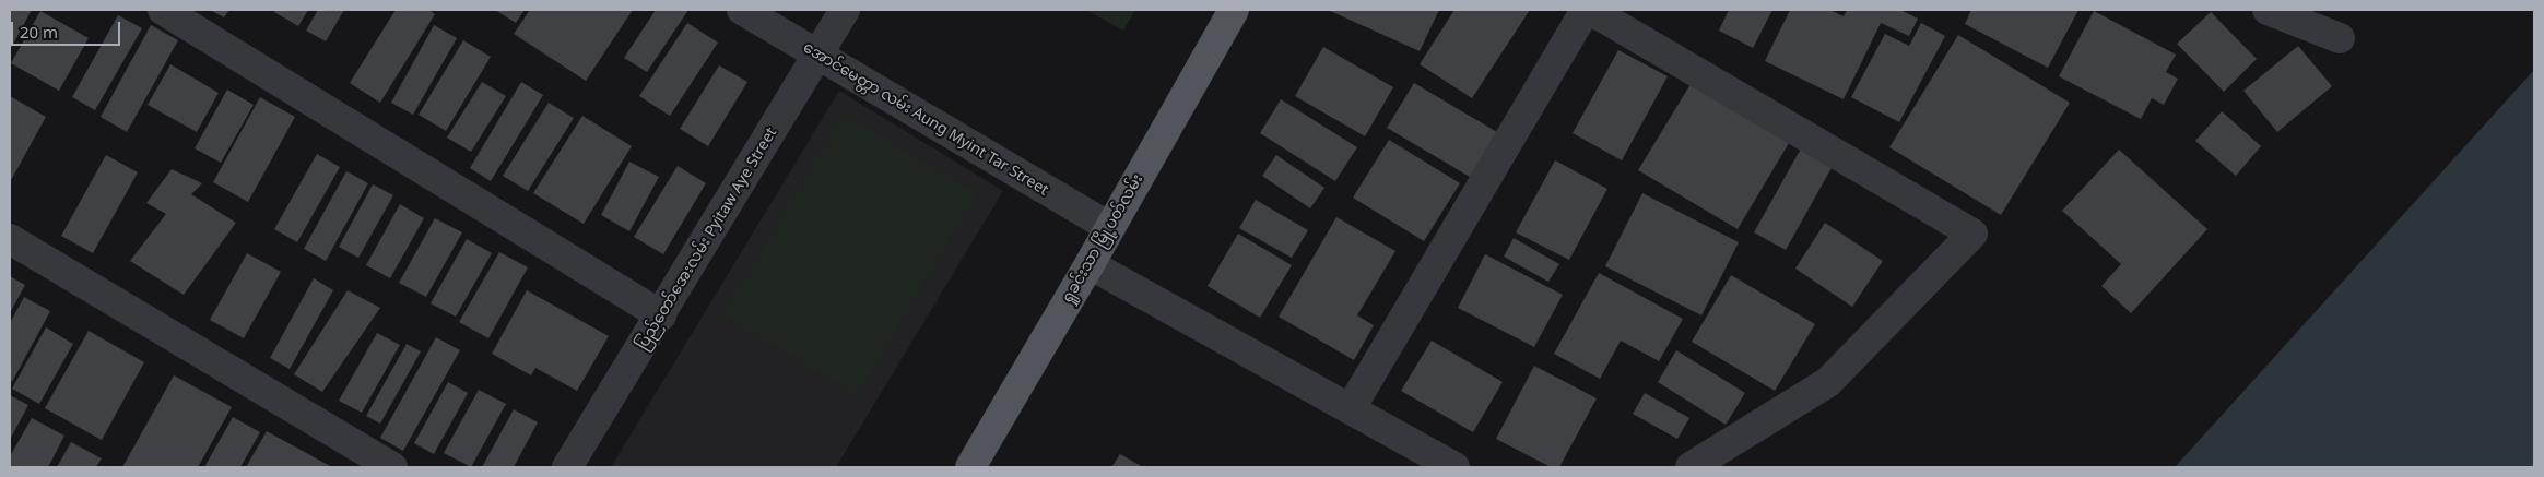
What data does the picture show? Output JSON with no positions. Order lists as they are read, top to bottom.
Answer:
{
  "streets": {
    "main road": ["ရှုခင်းသာ မြို့ပတ်လမ်း"],
    "street": ["အောင်မေတ္တာ လမ်း Aung Myint Tar Street", "ပြည်တော်အေးလမ်း Pyitaw Aye Street"]
  },
  "crossings": [
    ["အောင်မေတ္တာ လမ်း Aung Myint Tar Street", "ပြည်တော်အေးလမ်း Pyitaw Aye Street"],
    ["အောင်မေတ္တာ လမ်း Aung Myint Tar Street", "ရှုခင်းသာ မြို့ပတ်လမ်း"]
  ],
  "scale_bar": "20 m"
}
